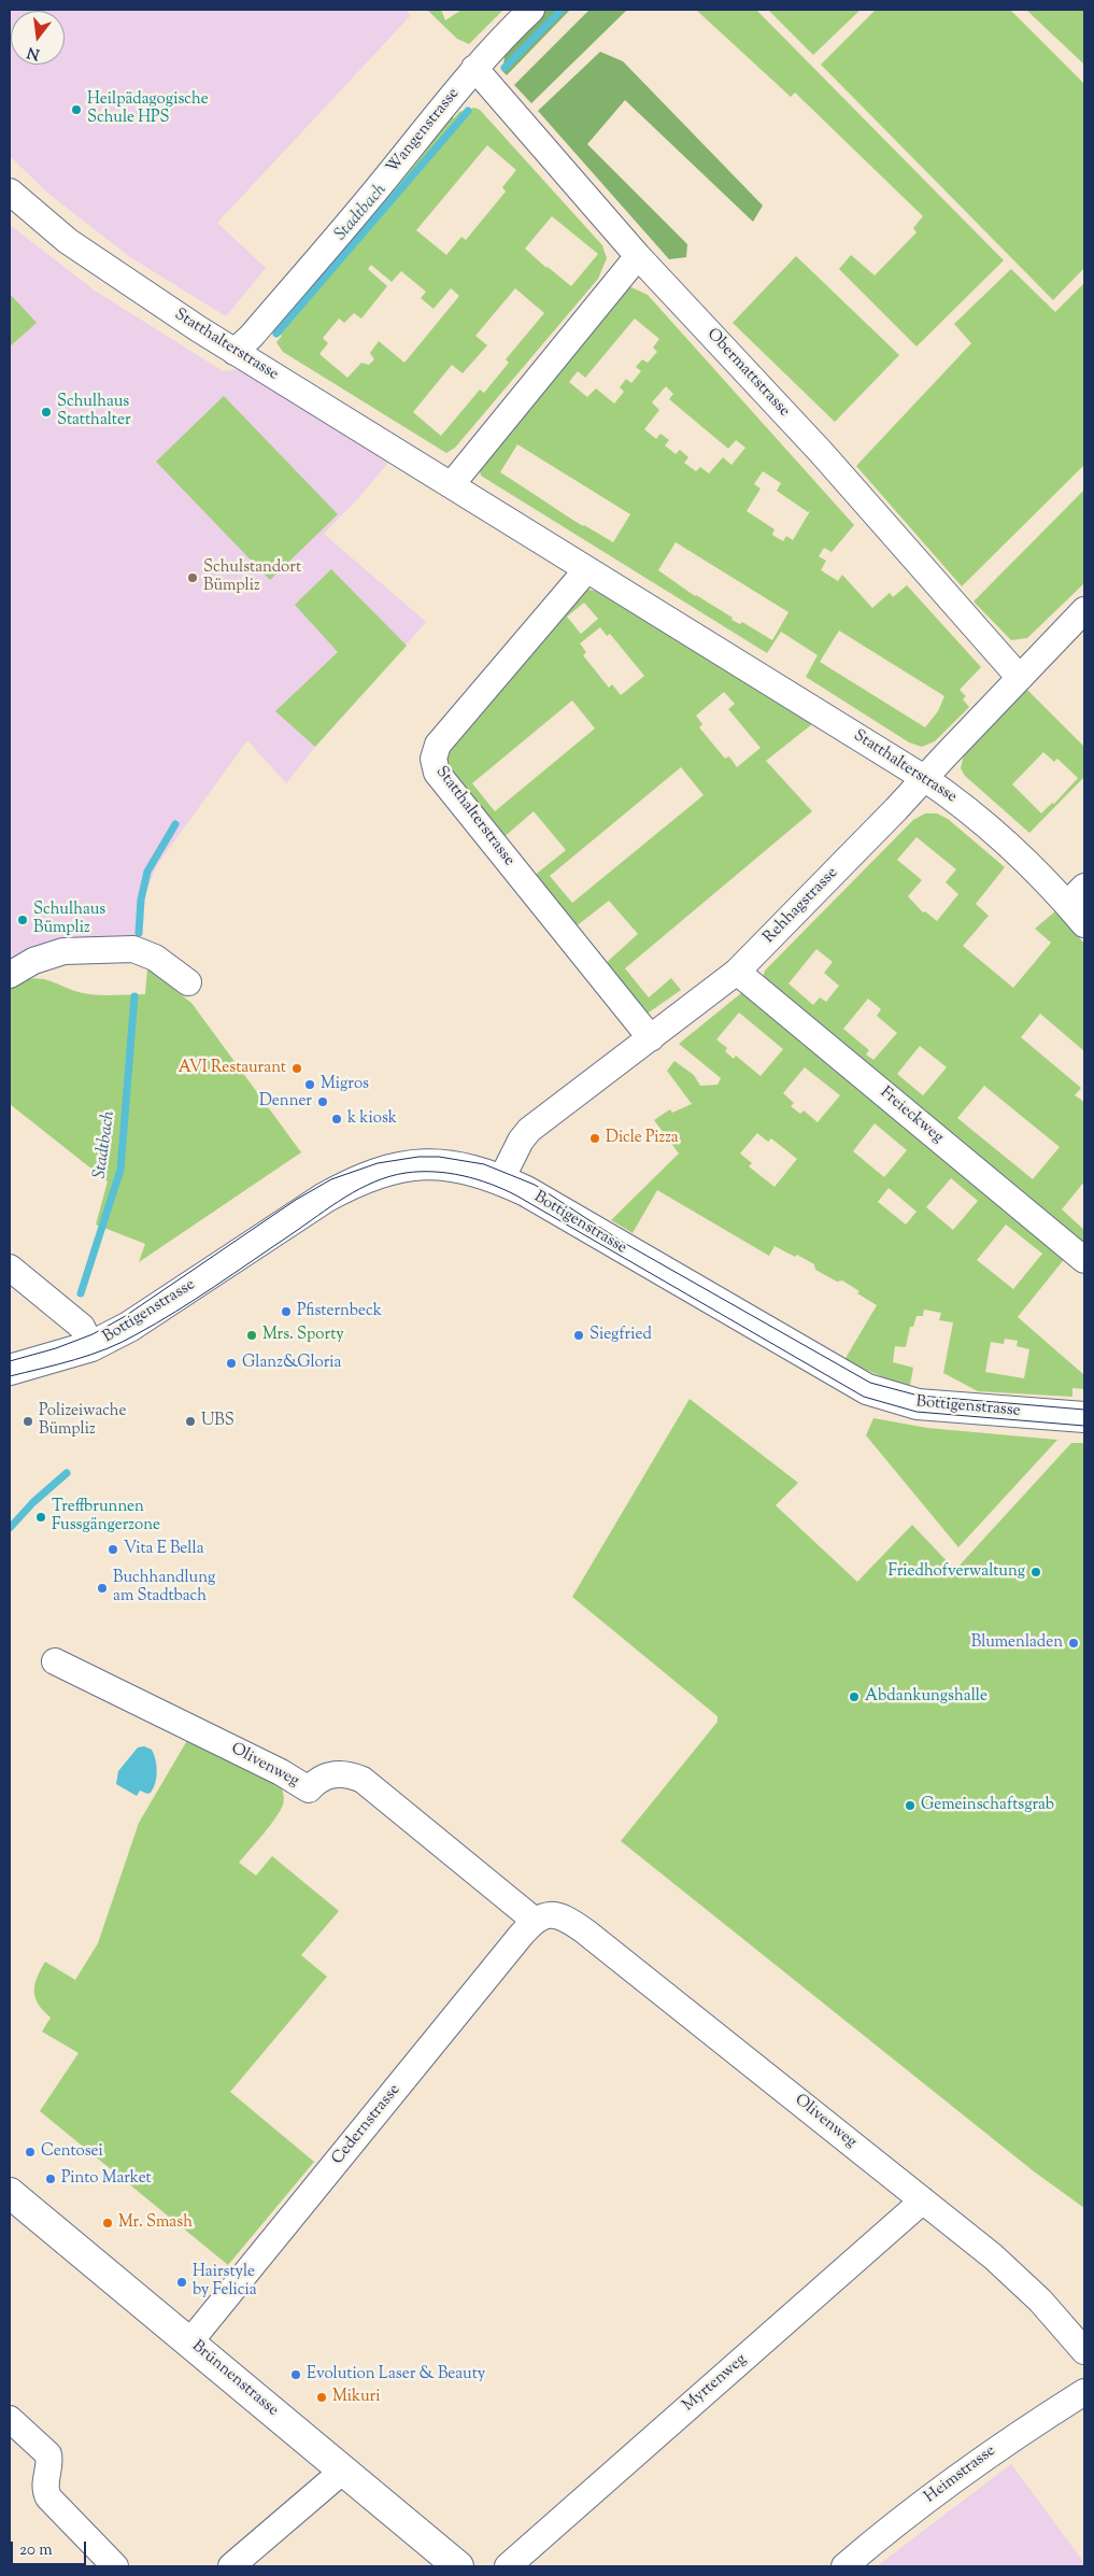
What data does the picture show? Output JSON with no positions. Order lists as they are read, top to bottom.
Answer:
{
  "streets": {
    "street": [
      "Wangenstrasse",
      "Statthalterstrasse",
      "Obermattstrasse",
      "Rehhagstrasse",
      "Freieckweg",
      "Bottigenstrasse",
      "Olivenweg",
      "Cedernstrasse",
      "Brünnenstrasse",
      "Myrtenweg",
      "Heimstrasse"
    ]
  },
  "crossings": [
    ["Wangenstrasse", "Statthalterstrasse"],
    ["Wangenstrasse", "Obermattstrasse"],
    ["Statthalterstrasse", "Rehhagstrasse"],
    ["Obermattstrasse", "Rehhagstrasse"],
    ["Rehhagstrasse", "Freieckweg"],
    ["Rehhagstrasse", "Bottigenstrasse"],
    ["Olivenweg", "Cedernstrasse"],
    ["Olivenweg", "Myrtenweg"],
    ["Cedernstrasse", "Brünnenstrasse"]
  ],
  "water": ["Stadtbach"],
  "places": [
    "Heilpädagogische Schule HPS",
    "Schulhaus Statthalter",
    "Schulstandort Bümpliz",
    "Schulhaus Bümpliz",
    "AVI Restaurant",
    "Migros",
    "Denner",
    "k kiosk",
    "Dicle Pizza",
    "Pfisternbeck",
    "Mrs. Sporty",
    "Siegfried",
    "Glanz&Gloria",
    "Polizeiwache Bümpliz",
    "UBS",
    "Treffbrunnen Fussgängerzone",
    "Vita E Bella",
    "Friedhofverwaltung",
    "Buchhandlung am Stadtbach",
    "Blumenladen",
    "Abdankungshalle",
    "Gemeinschaftsgrab",
    "Centosei",
    "Pinto Market",
    "Mr. Smash",
    "Hairstyle by Felicia",
    "Evolution Laser & Beauty",
    "Mikuri"
  ],
  "scale_bar": "20 m",
  "north": "bottom"
}
